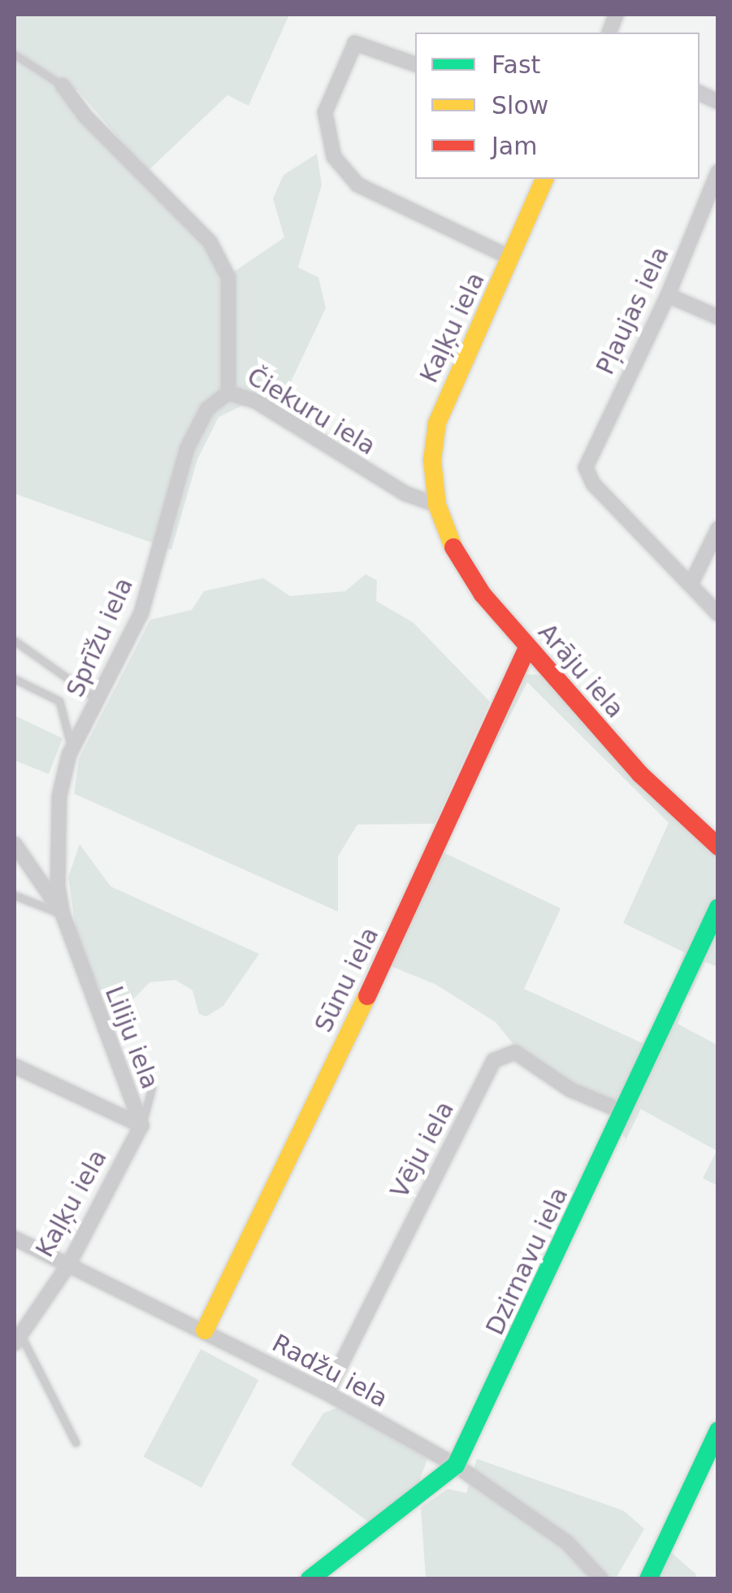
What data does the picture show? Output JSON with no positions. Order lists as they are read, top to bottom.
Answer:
{
  "streets": {
    "street": [
      "Pļaujas iela",
      "Kaļķu iela",
      "Čiekuru iela",
      "Sprīžu iela",
      "Arāju iela",
      "Sūnu iela",
      "Liliju iela",
      "Vēju iela",
      "Dzirnavu iela",
      "Radžu iela"
    ]
  },
  "crossings": [
    ["Kaļķu iela", "Čiekuru iela"],
    ["Kaļķu iela", "Arāju iela"],
    ["Kaļķu iela", "Liliju iela"],
    ["Kaļķu iela", "Radžu iela"],
    ["Čiekuru iela", "Sprīžu iela"],
    ["Čiekuru iela", "Arāju iela"],
    ["Sprīžu iela", "Liliju iela"],
    ["Arāju iela", "Sūnu iela"],
    ["Sūnu iela", "Radžu iela"],
    ["Vēju iela", "Dzirnavu iela"],
    ["Vēju iela", "Radžu iela"],
    ["Dzirnavu iela", "Radžu iela"]
  ],
  "legend": ["Fast", "Slow", "Jam"]
}
